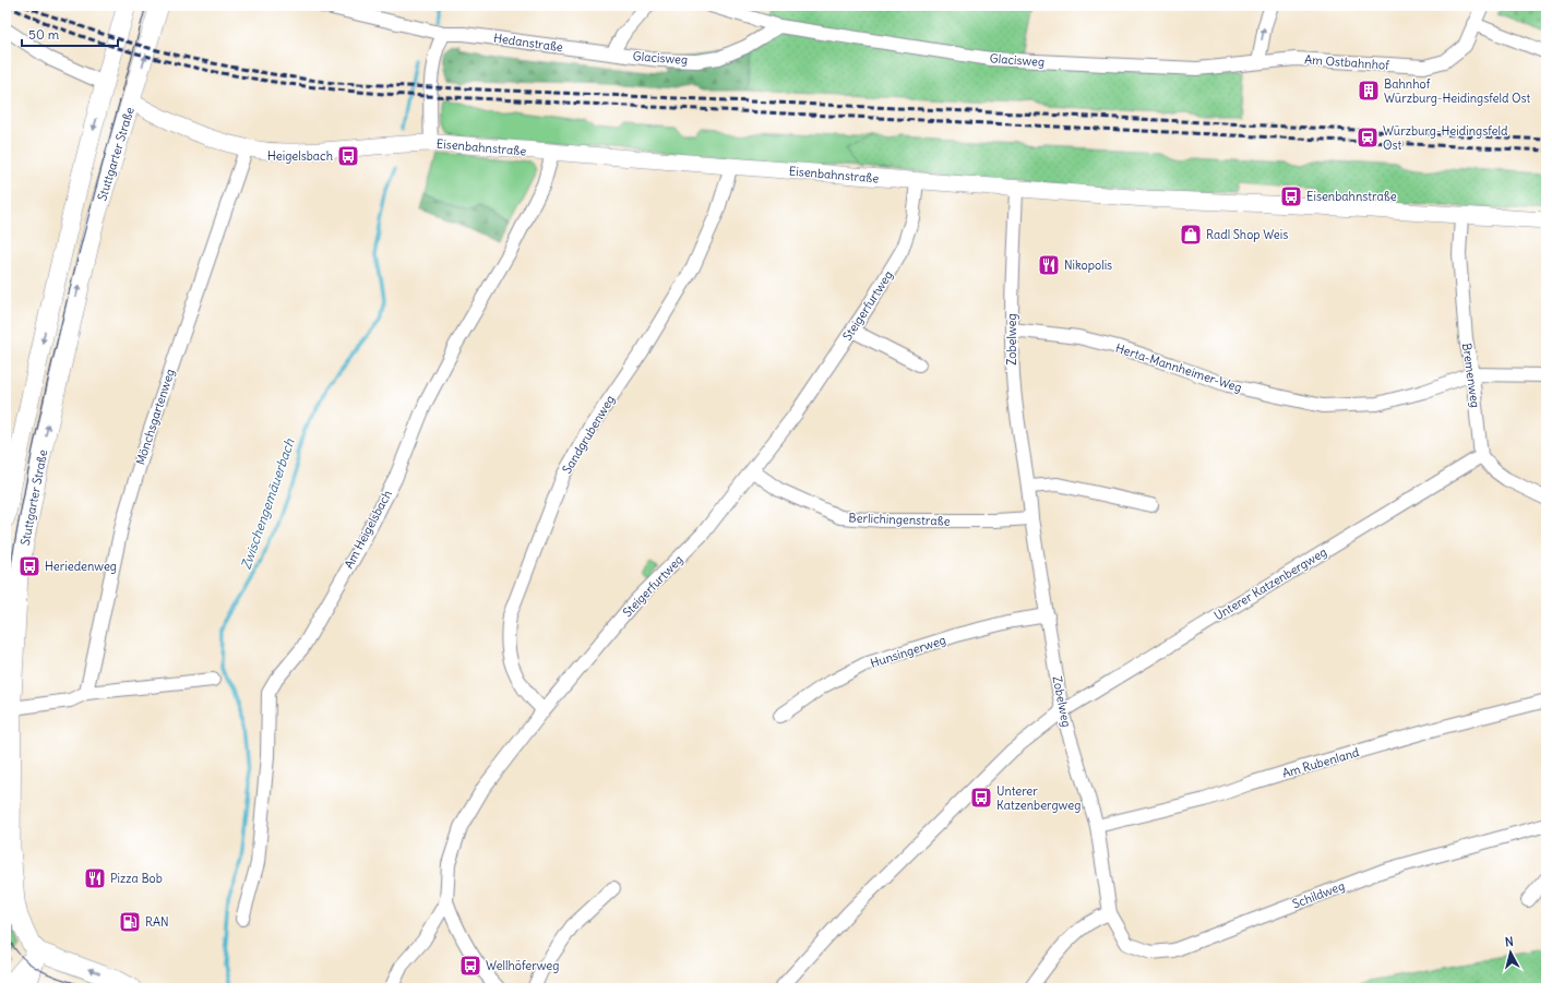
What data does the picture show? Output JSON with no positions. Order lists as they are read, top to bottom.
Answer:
{
  "streets": {
    "main road": ["Stuttgarter Straße"],
    "street": [
      "Hedanstraße",
      "Glacisweg",
      "Am Ostbahnhof",
      "Eisenbahnstraße",
      "Steigerfurtweg",
      "Zobelweg",
      "Herta-Mannheimer-Weg",
      "Bremenweg",
      "Mönchsgartenweg",
      "Sandgrubenweg",
      "Berlichingenstraße",
      "Am Heigelsbach",
      "Unterer Katzenbergweg",
      "Hunsingerweg",
      "Am Rubenland",
      "Schildweg"
    ]
  },
  "crossings": [
    ["Hedanstraße", "Glacisweg"],
    ["Glacisweg", "Am Ostbahnhof"],
    ["Eisenbahnstraße", "Stuttgarter Straße"],
    ["Eisenbahnstraße", "Steigerfurtweg"],
    ["Eisenbahnstraße", "Zobelweg"],
    ["Eisenbahnstraße", "Bremenweg"],
    ["Eisenbahnstraße", "Mönchsgartenweg"],
    ["Eisenbahnstraße", "Sandgrubenweg"],
    ["Eisenbahnstraße", "Am Heigelsbach"],
    ["Steigerfurtweg", "Sandgrubenweg"],
    ["Steigerfurtweg", "Berlichingenstraße"],
    ["Zobelweg", "Herta-Mannheimer-Weg"],
    ["Zobelweg", "Berlichingenstraße"],
    ["Zobelweg", "Unterer Katzenbergweg"],
    ["Zobelweg", "Hunsingerweg"],
    ["Zobelweg", "Am Rubenland"],
    ["Zobelweg", "Schildweg"],
    ["Herta-Mannheimer-Weg", "Bremenweg"],
    ["Bremenweg", "Unterer Katzenbergweg"]
  ],
  "water": ["Zwischengemäuerbach"],
  "places": {
    "building": ["Bahnhof Würzburg-Heidingsfeld Ost"],
    "station": ["Würzburg-Heidingsfeld Ost"],
    "bus stop": [
      "Heigelsbach",
      "Eisenbahnstraße",
      "Heriedenweg",
      "Unterer Katzenbergweg",
      "Wellhöferweg"
    ],
    "shop": ["Radl Shop Weis"],
    "restaurant": ["Nikopolis", "Pizza Bob"],
    "fuel station": ["RAN"]
  },
  "scale_bar": "50 m",
  "north": "top"
}
